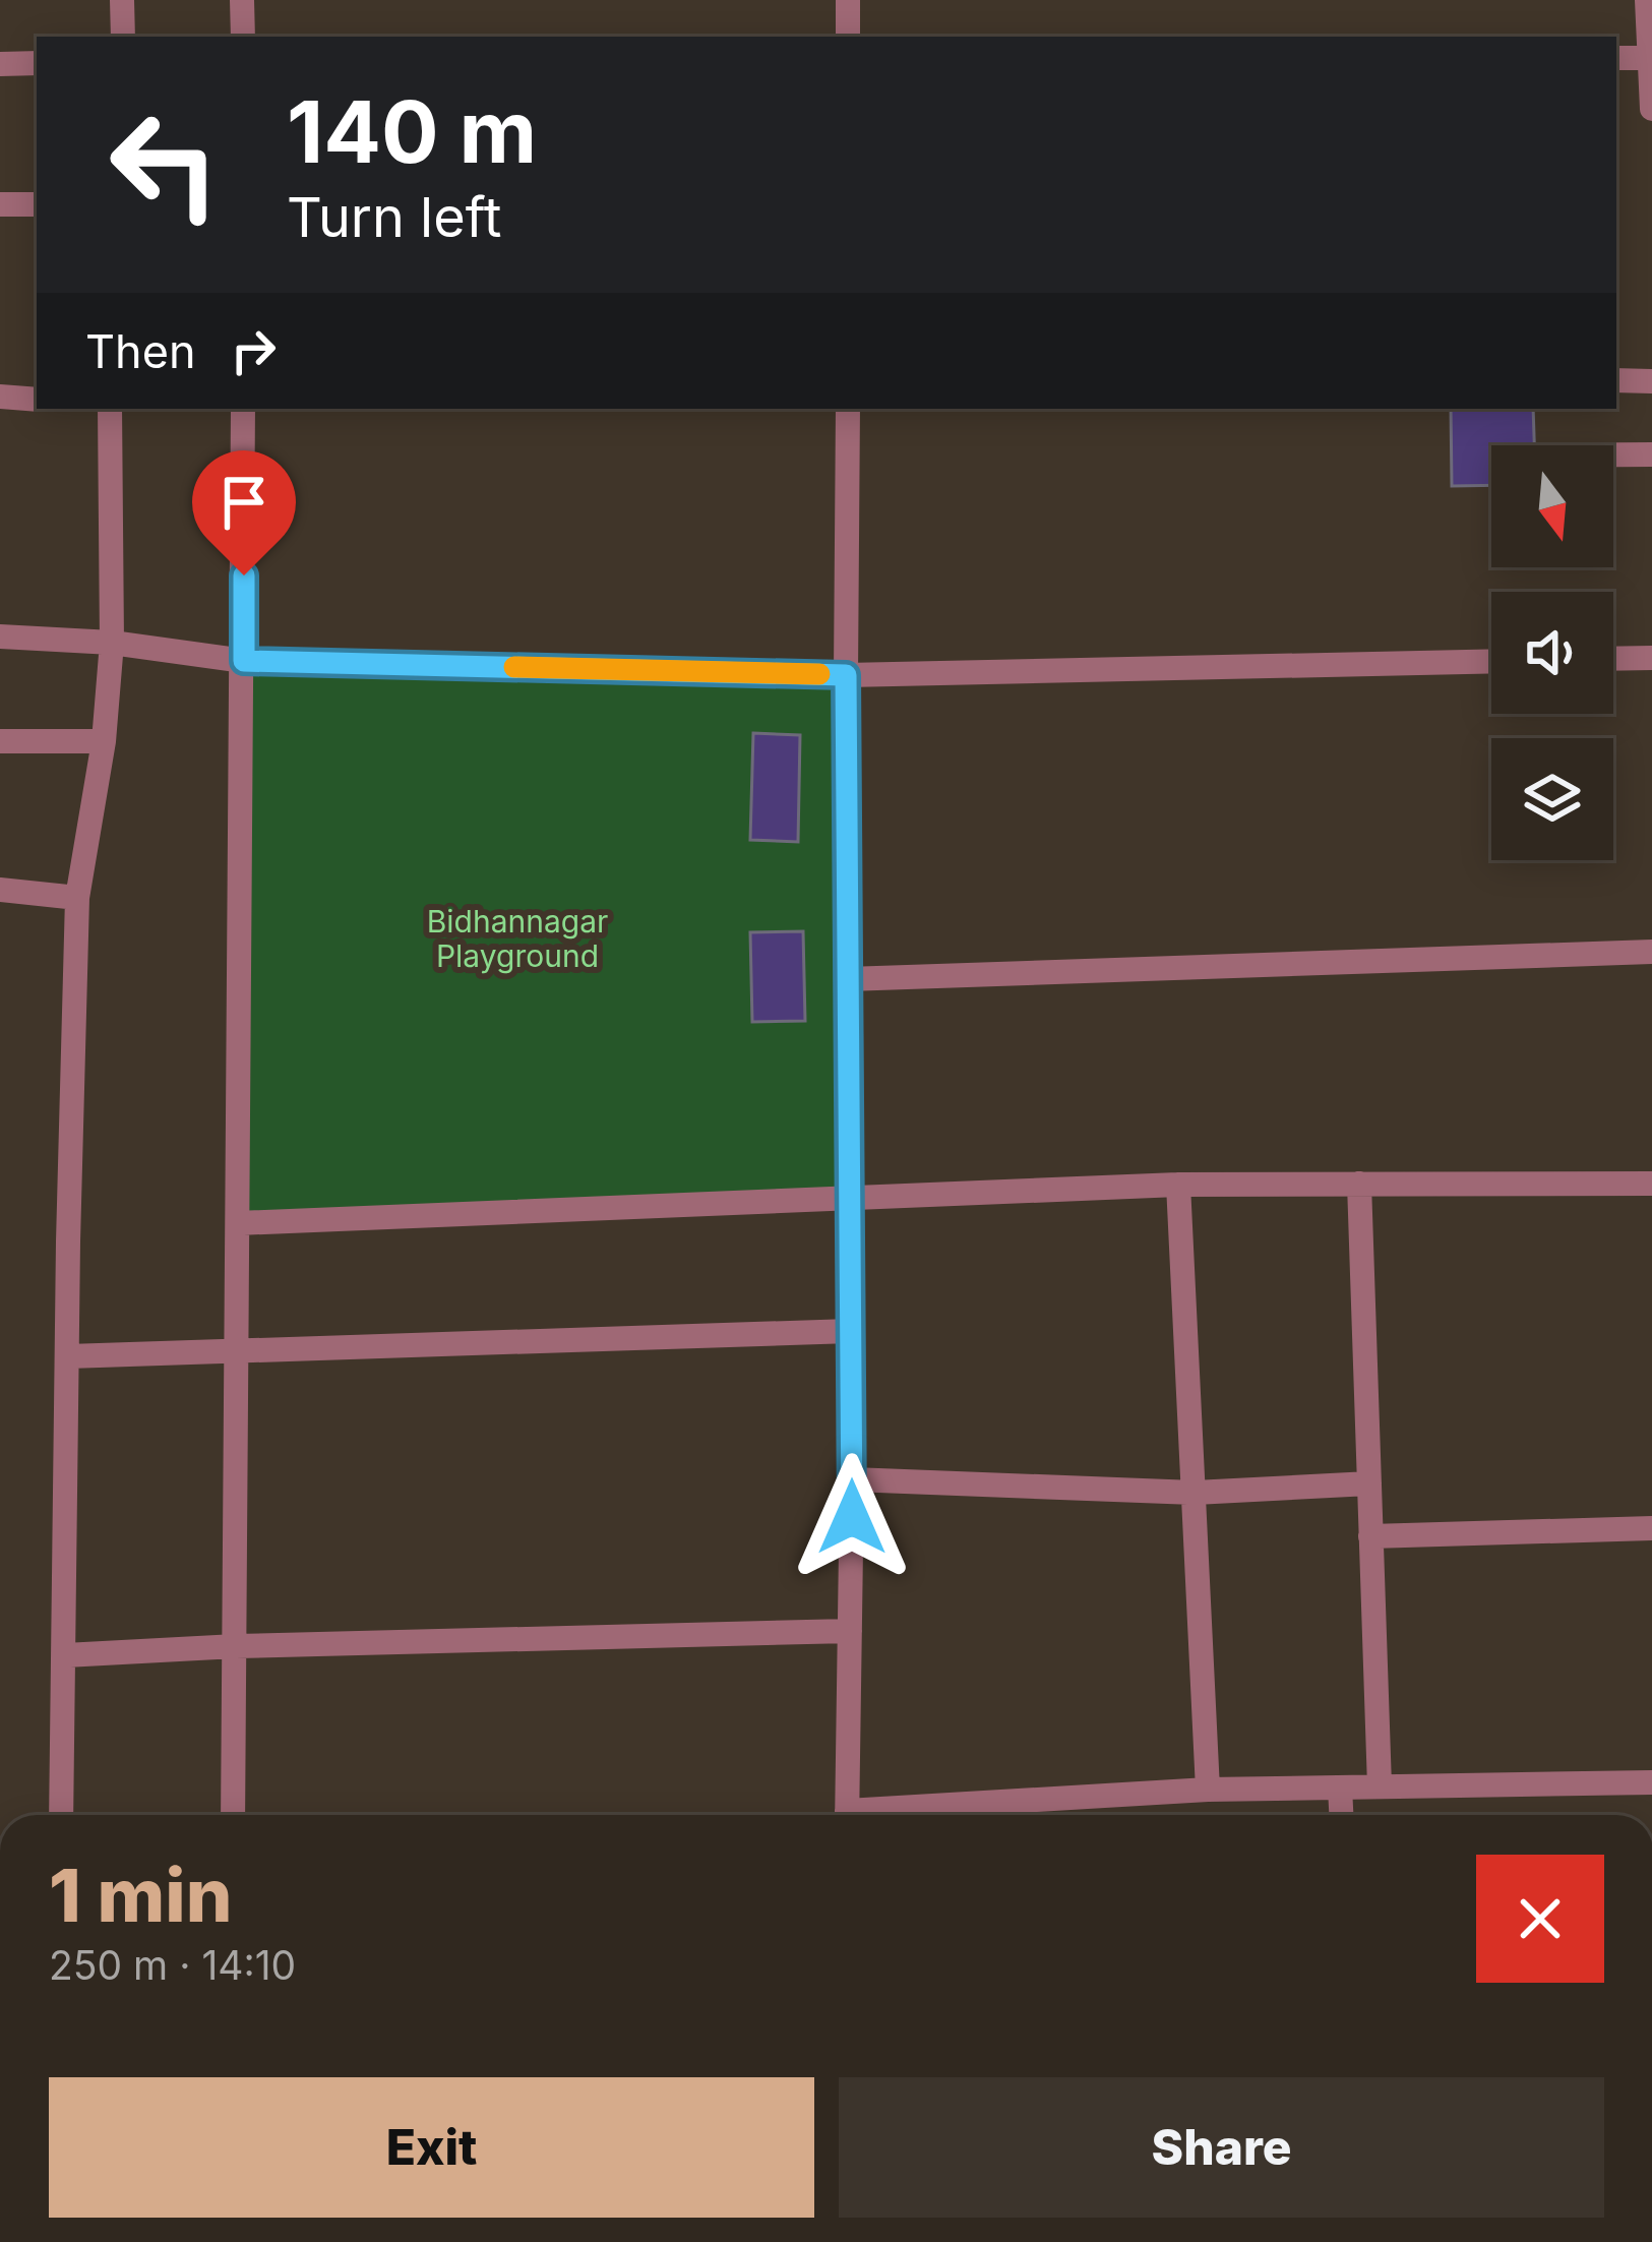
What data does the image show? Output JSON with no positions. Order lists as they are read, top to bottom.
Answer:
{
  "parks": ["Bidhannagar Playground"],
  "north": "bottom",
  "page": {
    "turn": ["140 m", "Turn left"],
    "then": "Then",
    "heading": ["1 min", "250 m · 14:10"],
    "buttons": ["Exit", "Share"]
  }
}
